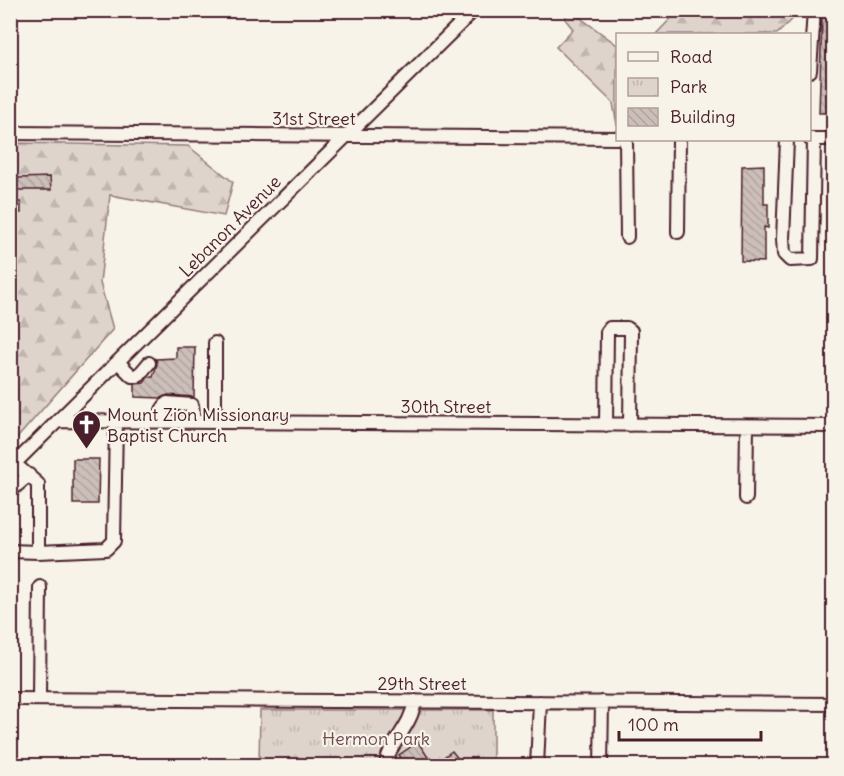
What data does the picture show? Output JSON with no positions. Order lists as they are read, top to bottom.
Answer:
{
  "streets": {
    "street": [
      "31st Street",
      "Lebanon Avenue",
      "30th Street",
      "29th Street"
    ]
  },
  "crossings": [
    ["31st Street", "Lebanon Avenue"],
    ["Lebanon Avenue", "30th Street"]
  ],
  "parks": ["Hermon Park"],
  "places": {
    "church": ["Mount Zion Missionary Baptist Church"]
  },
  "legend": ["Road", "Park", "Building"],
  "scale_bar": "100 m"
}
